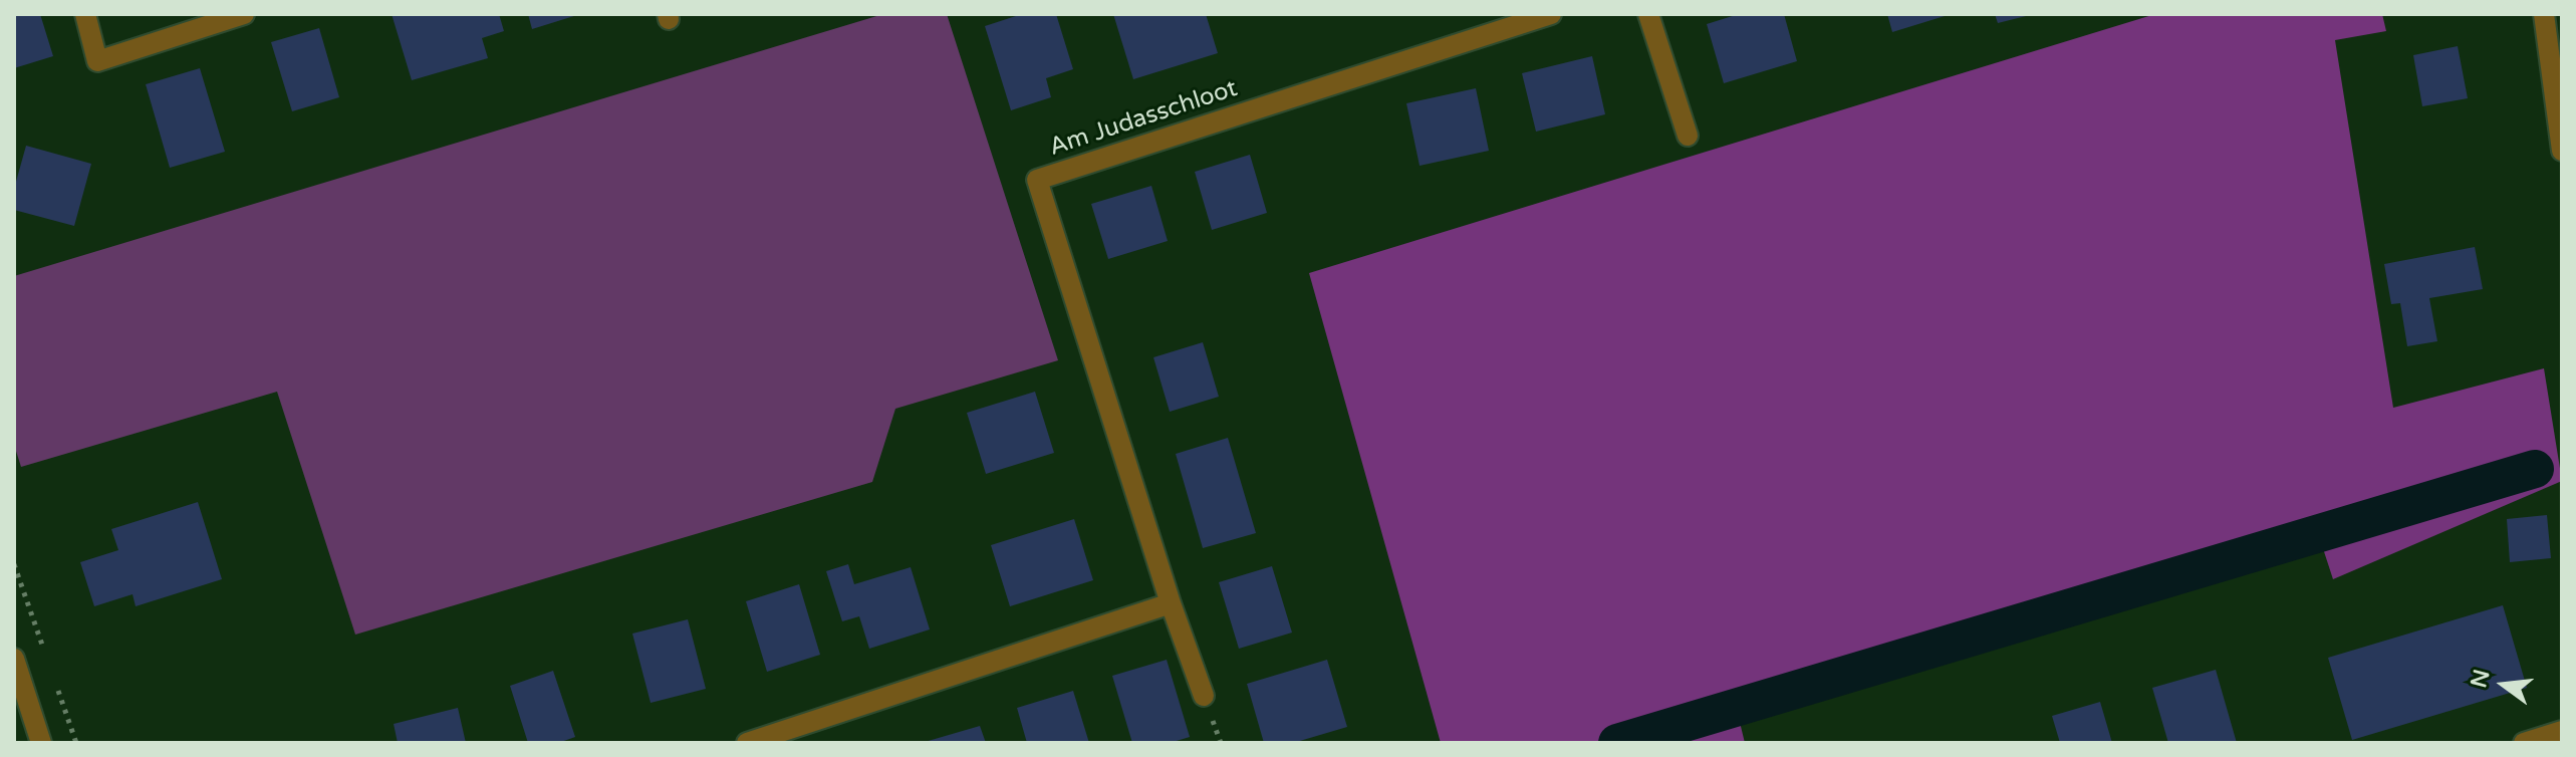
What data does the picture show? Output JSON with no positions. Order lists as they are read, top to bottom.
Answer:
{
  "streets": {
    "street": ["Am Judasschloot"]
  },
  "north": "left"
}
